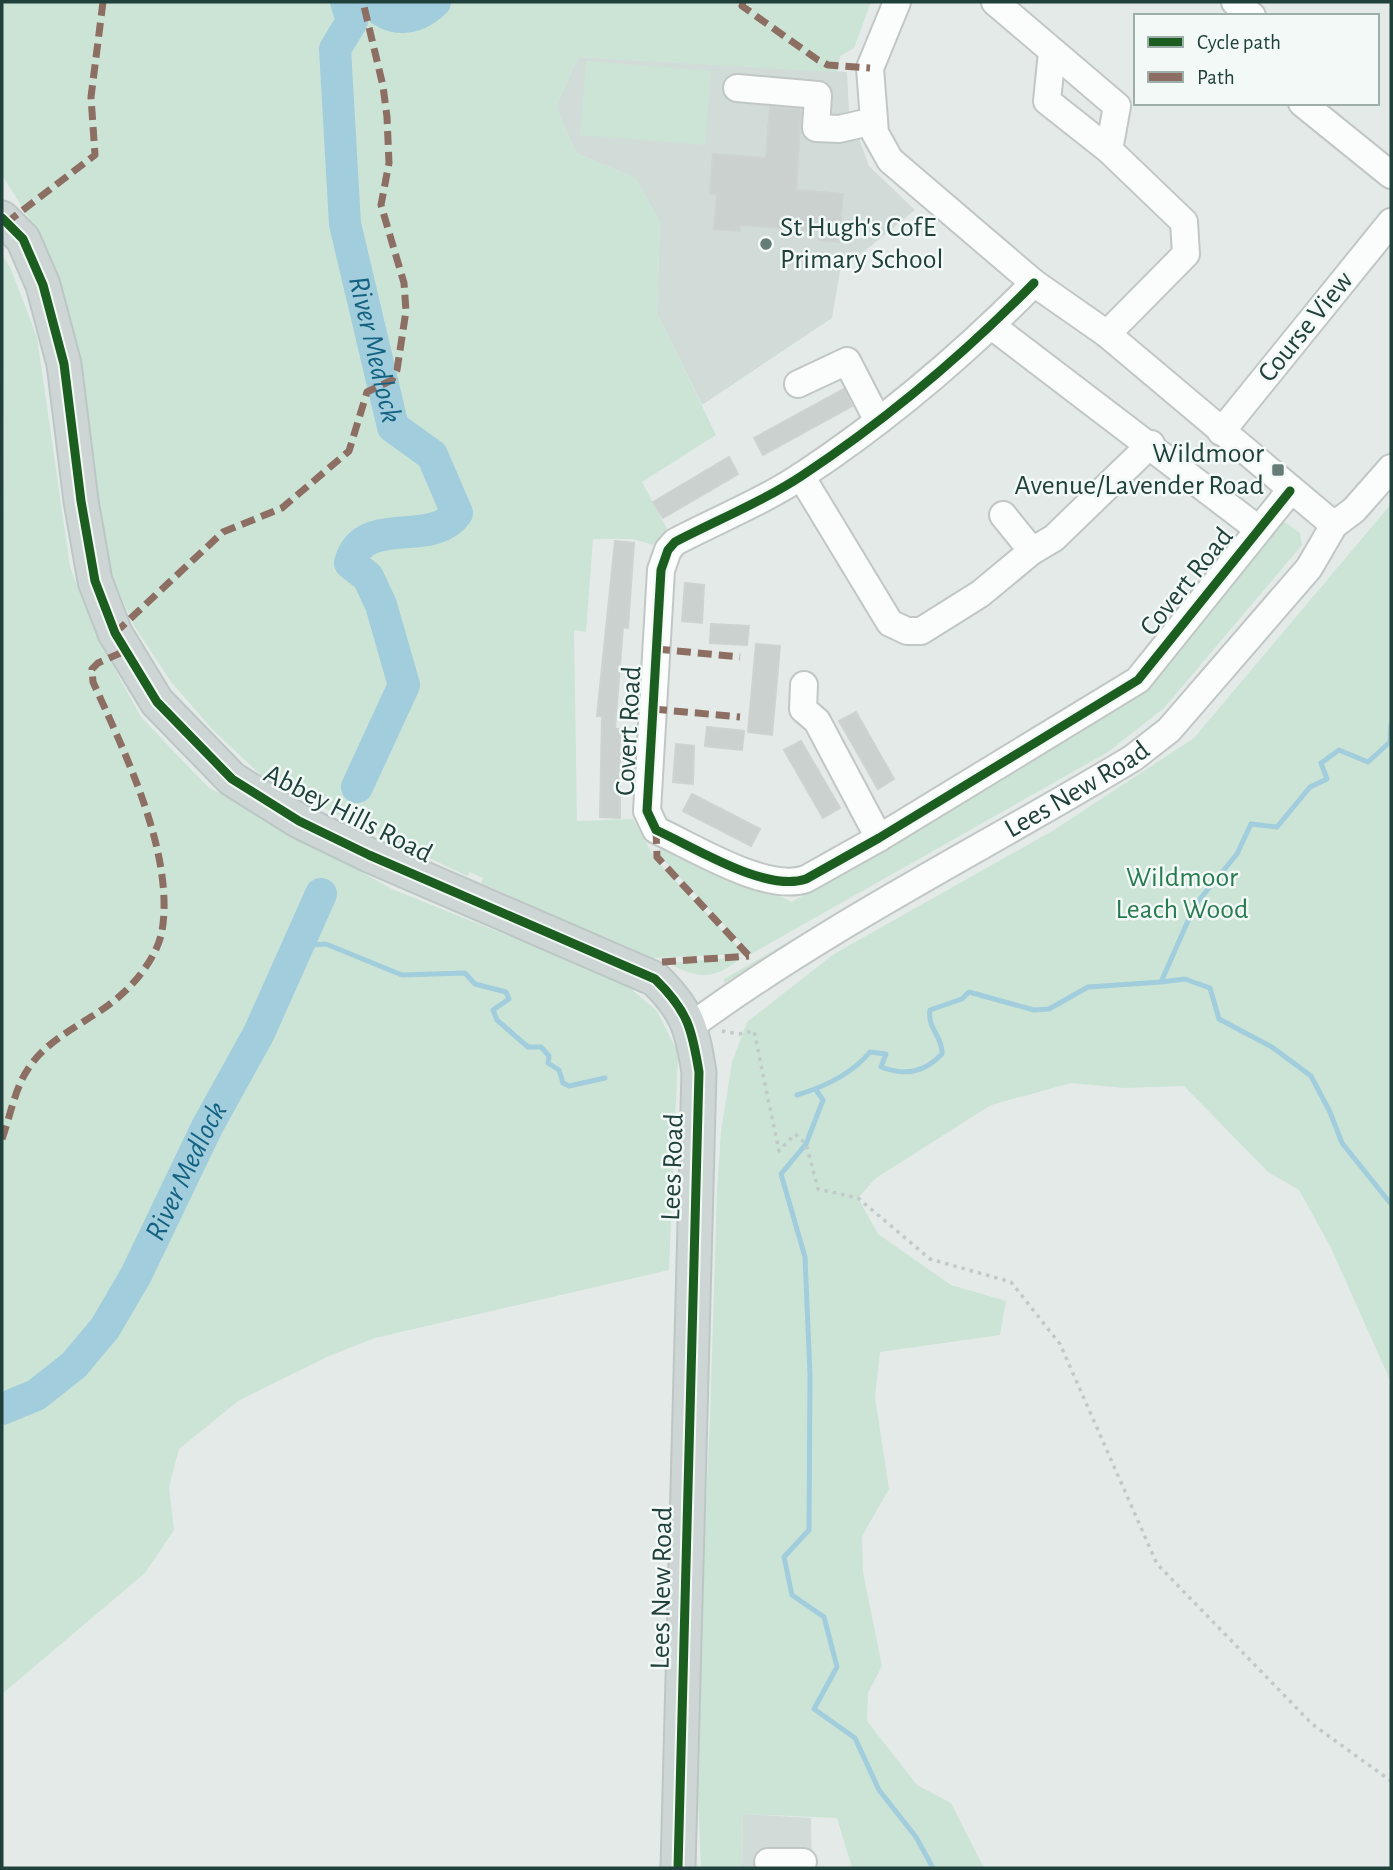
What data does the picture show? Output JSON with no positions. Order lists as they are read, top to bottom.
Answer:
{
  "streets": {
    "main road": ["Lees New Road", "Abbey Hills Road", "Lees Road"],
    "street": ["Course View", "Covert Road"]
  },
  "crossings": [
    ["Lees New Road", "Abbey Hills Road"],
    ["Lees New Road", "Lees Road"],
    ["Abbey Hills Road", "Lees Road"]
  ],
  "water": ["River Medlock"],
  "parks": ["Wildmoor Leach Wood"],
  "places": {
    "other": ["St Hugh's CofE Primary School"],
    "transit": ["Wildmoor Avenue/Lavender Road"]
  },
  "legend": ["Cycle path", "Path"]
}
